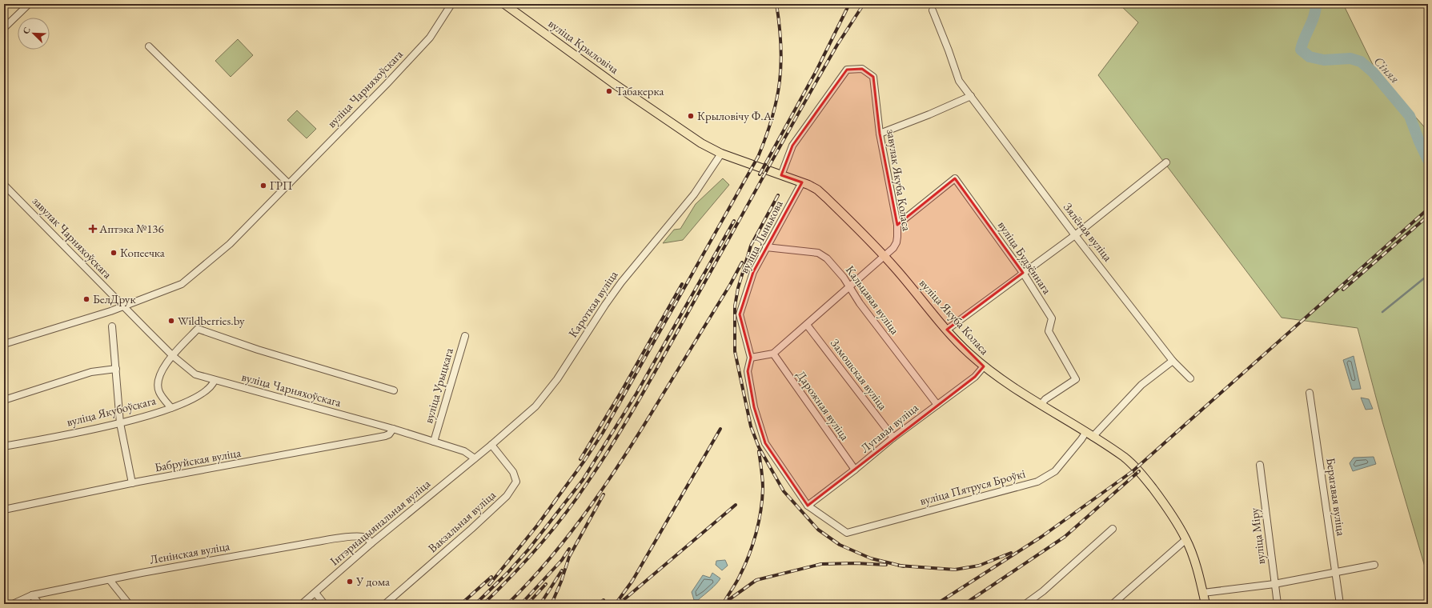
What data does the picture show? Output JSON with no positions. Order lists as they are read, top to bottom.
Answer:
{
  "streets": {
    "main road": ["вуліца Крыловіча", "вуліца Якуба Коласа"],
    "street": [
      "вуліца Чарняхоўскага",
      "завулак Якуба Коласа",
      "Зялёная вуліца",
      "вуліца Лынькова",
      "завулак Чарняхоўскага",
      "вуліца Будзённага",
      "Кальцавая вуліца",
      "Кароткая вуліца",
      "Замошская вуліца",
      "вуліца Урыцкага",
      "Дарожная вуліца",
      "вуліца Якубоўскага",
      "Лугавая вуліца",
      "Бабруйская вуліца",
      "вуліца Пятруся Броўкі",
      "Берагавая вуліца",
      "Вакзальная вуліца",
      "Інтэрнацыянальная вуліца",
      "вуліца Міру",
      "Ленінская вуліца"
    ]
  },
  "crossings": [
    ["вуліца Крыловіча", "Кароткая вуліца"],
    ["вуліца Крыловіча", "вуліца Якуба Коласа"],
    ["вуліца Чарняхоўскага", "завулак Чарняхоўскага"],
    ["вуліца Чарняхоўскага", "Кароткая вуліца"],
    ["вуліца Чарняхоўскага", "вуліца Урыцкага"],
    ["вуліца Чарняхоўскага", "вуліца Якубоўскага"],
    ["вуліца Чарняхоўскага", "Бабруйская вуліца"],
    ["вуліца Чарняхоўскага", "Інтэрнацыянальная вуліца"],
    ["завулак Якуба Коласа", "вуліца Будзённага"],
    ["завулак Якуба Коласа", "Кальцавая вуліца"],
    ["завулак Якуба Коласа", "вуліца Якуба Коласа"],
    ["завулак Якуба Коласа", "Замошская вуліца"],
    ["завулак Якуба Коласа", "Дарожная вуліца"],
    ["вуліца Лынькова", "Кальцавая вуліца"],
    ["вуліца Лынькова", "вуліца Якуба Коласа"],
    ["вуліца Лынькова", "Лугавая вуліца"],
    ["вуліца Лынькова", "вуліца Пятруся Броўкі"],
    ["вуліца Будзённага", "вуліца Якуба Коласа"],
    ["Кальцавая вуліца", "Лугавая вуліца"],
    ["Кароткая вуліца", "Вакзальная вуліца"],
    ["Кароткая вуліца", "Інтэрнацыянальная вуліца"],
    ["вуліца Якуба Коласа", "Лугавая вуліца"],
    ["вуліца Якуба Коласа", "вуліца Пятруся Броўкі"],
    ["Замошская вуліца", "Лугавая вуліца"],
    ["Дарожная вуліца", "Лугавая вуліца"],
    ["Інтэрнацыянальная вуліца", "Ленінская вуліца"]
  ],
  "water": ["Сіняя"],
  "places": {
    "other": [
      "Табакерка",
      "Крыловічу Ф.А.",
      "ГРП",
      "Копеечка",
      "БелДрук",
      "Wildberries.by",
      "У дома"
    ],
    "health": ["Аптэка №136"]
  },
  "north": "top left"
}
